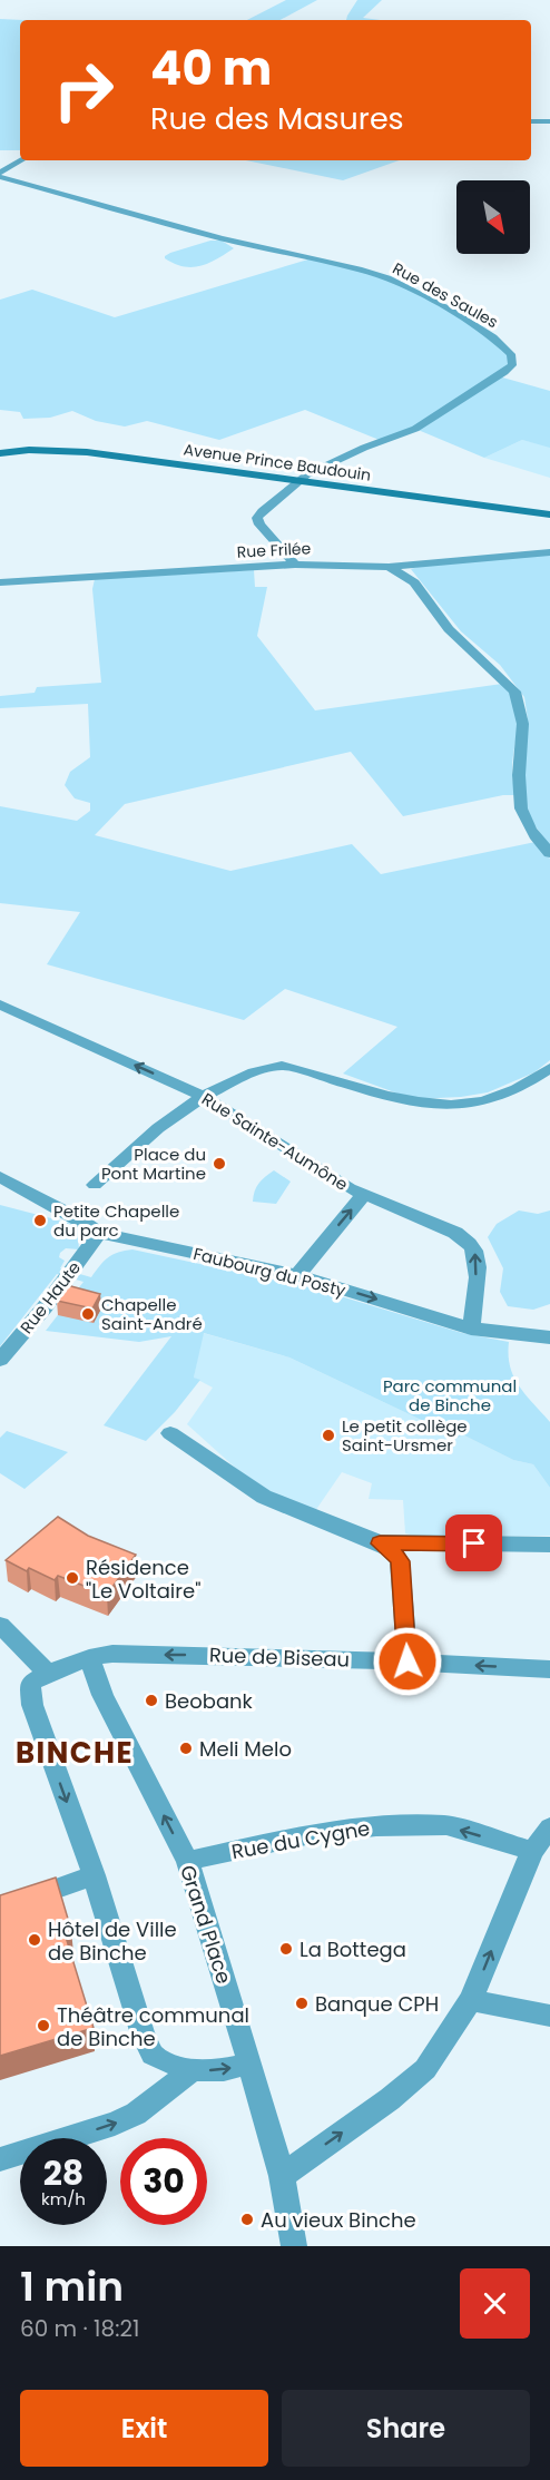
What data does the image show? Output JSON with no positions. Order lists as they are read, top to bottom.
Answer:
{
  "streets": {
    "street": [
      "Rue des Saules",
      "Avenue Prince Baudouin",
      "Rue Frilée",
      "Rue Sainte-Aumône",
      "Faubourg du Posty",
      "Rue Haute",
      "Rue de Biseau",
      "Rue du Cygne",
      "Grand Place"
    ]
  },
  "crossings": [
    ["Rue des Saules", "Avenue Prince Baudouin"],
    ["Rue des Saules", "Rue Frilée"],
    ["Rue Sainte-Aumône", "Faubourg du Posty"],
    ["Faubourg du Posty", "Rue Haute"],
    ["Rue de Biseau", "Grand Place"],
    ["Rue du Cygne", "Grand Place"]
  ],
  "one_way": ["Rue Sainte-Aumône", "Rue du Cygne"],
  "districts": ["BINCHE"],
  "parks": ["Parc communal de Binche"],
  "places": [
    "Place du Pont Martine",
    "Petite Chapelle du parc",
    "Chapelle Saint-André",
    "Le petit collège Saint-Ursmer",
    "Résidence \"Le Voltaire\"",
    "Beobank",
    "Meli Melo",
    "Hôtel de Ville de Binche",
    "La Bottega",
    "Banque CPH",
    "Théâtre communal de Binche",
    "Au vieux Binche"
  ],
  "north": "bottom right",
  "page": {
    "turn": ["40 m", "Rue des Masures"],
    "speed": "28 km/h",
    "limit": "30",
    "heading": ["1 min", "60 m · 18:21"],
    "buttons": ["Exit", "Share"]
  }
}
